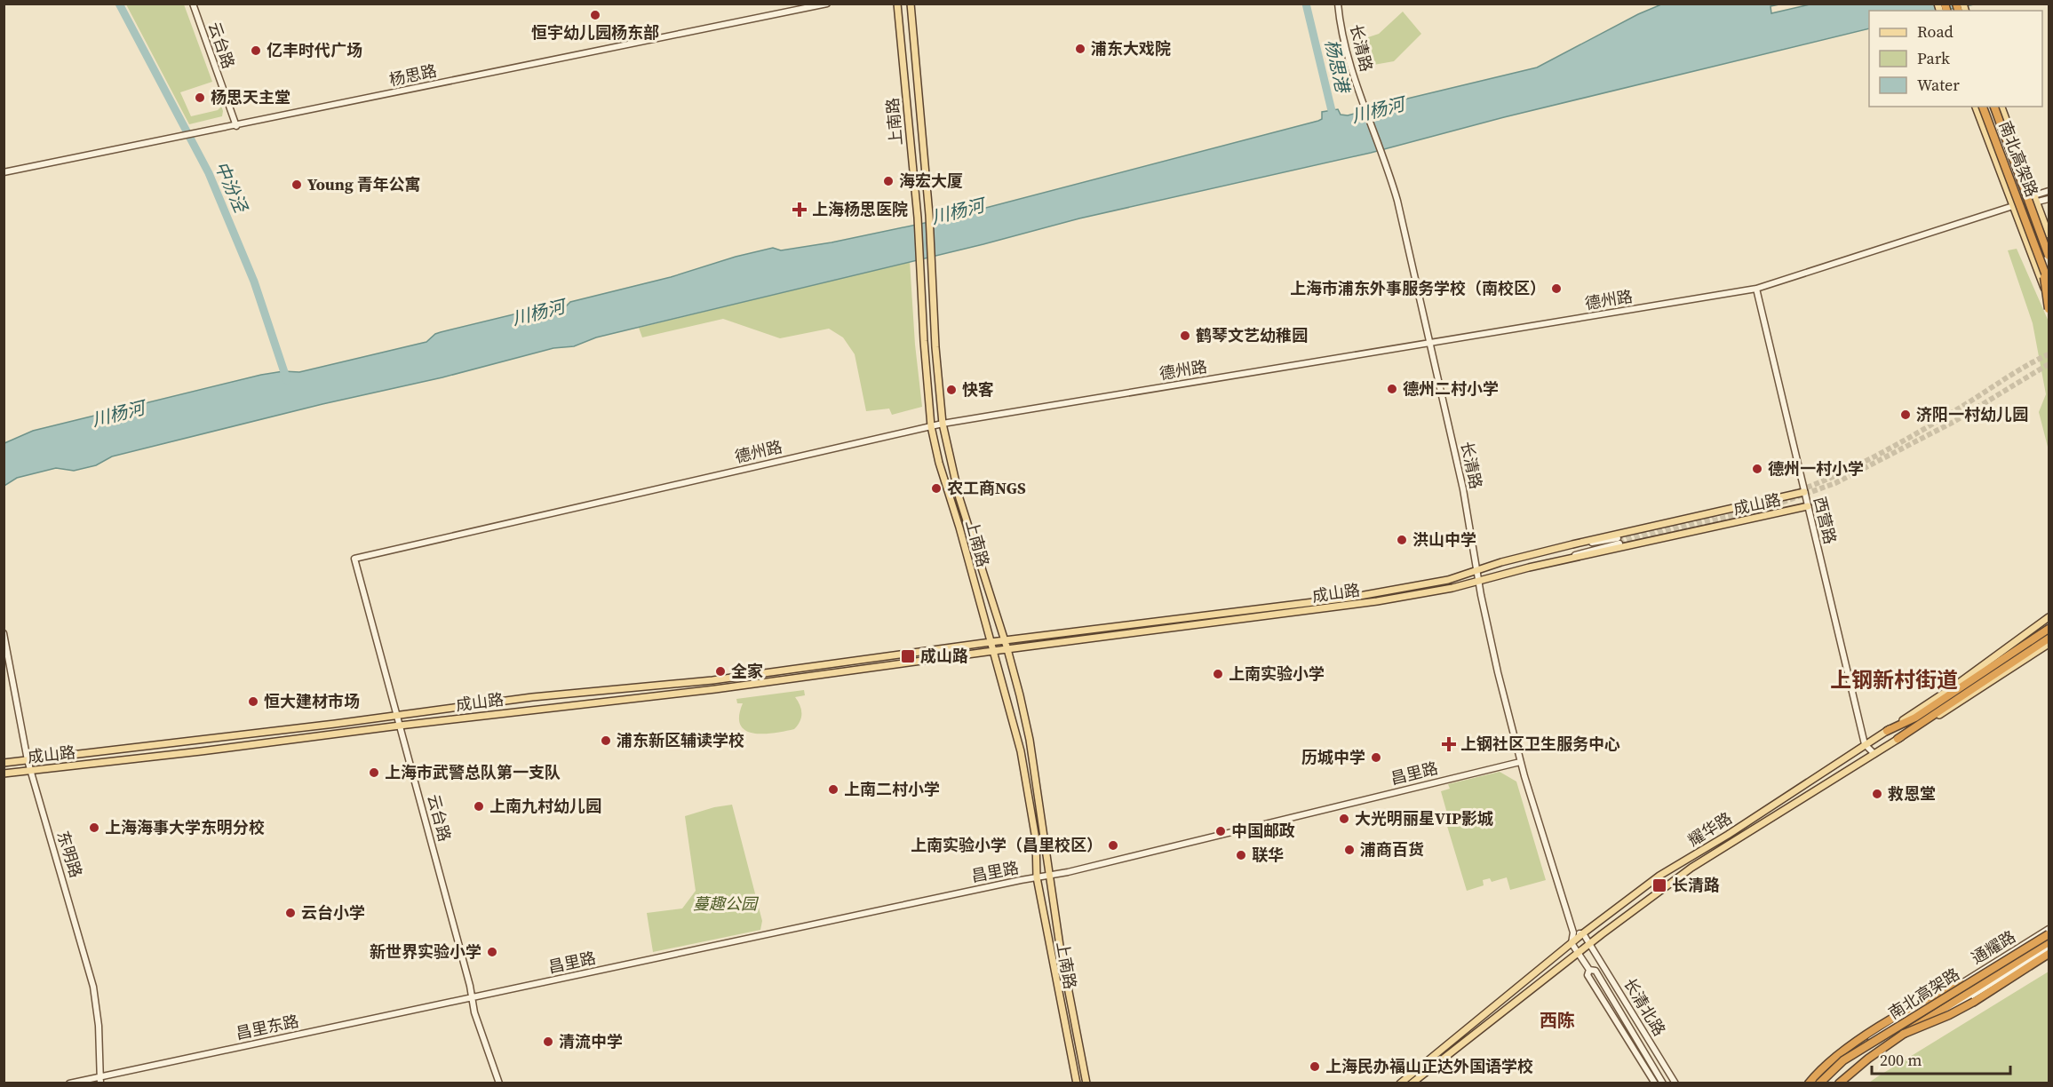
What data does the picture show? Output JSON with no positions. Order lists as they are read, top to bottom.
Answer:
{
  "streets": {
    "highway": ["南北高架路"],
    "main road": ["上南路", "成山路", "耀华路"],
    "street": [
      "云台路",
      "长清路",
      "杨思路",
      "德州路",
      "西营路",
      "昌里路",
      "东明路",
      "通耀路",
      "长清北路",
      "昌里东路"
    ]
  },
  "crossings": [
    ["云台路", "杨思路"],
    ["云台路", "德州路"],
    ["云台路", "成山路"],
    ["云台路", "昌里路"],
    ["云台路", "昌里东路"],
    ["长清路", "德州路"],
    ["长清路", "成山路"],
    ["长清路", "昌里路"],
    ["长清路", "耀华路"],
    ["上南路", "德州路"],
    ["上南路", "成山路"],
    ["上南路", "昌里路"],
    ["德州路", "西营路"],
    ["成山路", "西营路"],
    ["成山路", "东明路"],
    ["西营路", "耀华路"],
    ["昌里路", "昌里东路"],
    ["耀华路", "长清北路"],
    ["东明路", "昌里东路"]
  ],
  "districts": ["上钢新村街道", "西陈"],
  "water": ["杨思港", "川杨河", "中汾泾"],
  "parks": ["蔓趣公园"],
  "places": {
    "other": [
      "恒宇幼儿园杨东部",
      "浦东大戏院",
      "亿丰时代广场",
      "杨思天主堂",
      "海宏大厦",
      "Young 青年公寓",
      "上海市浦东外事服务学校（南校区）",
      "鹤琴文艺幼稚园",
      "德州二村小学",
      "快客",
      "济阳一村幼儿园",
      "德州一村小学",
      "农工商NGS",
      "洪山中学",
      "全家",
      "上南实验小学",
      "恒大建材市场",
      "浦东新区辅读学校",
      "历城中学",
      "上海市武警总队第一支队",
      "上南二村小学",
      "救恩堂",
      "上南九村幼儿园",
      "大光明丽星VIP影城",
      "上海海事大学东明分校",
      "中国邮政",
      "上南实验小学（昌里校区）",
      "浦商百货",
      "联华",
      "云台小学",
      "新世界实验小学",
      "清流中学",
      "上海民办福山正达外国语学校"
    ],
    "health": ["上海杨思医院", "上钢社区卫生服务中心"],
    "transit": ["成山路", "长清路"]
  },
  "legend": ["Road", "Park", "Water"],
  "scale_bar": "200 m"
}
